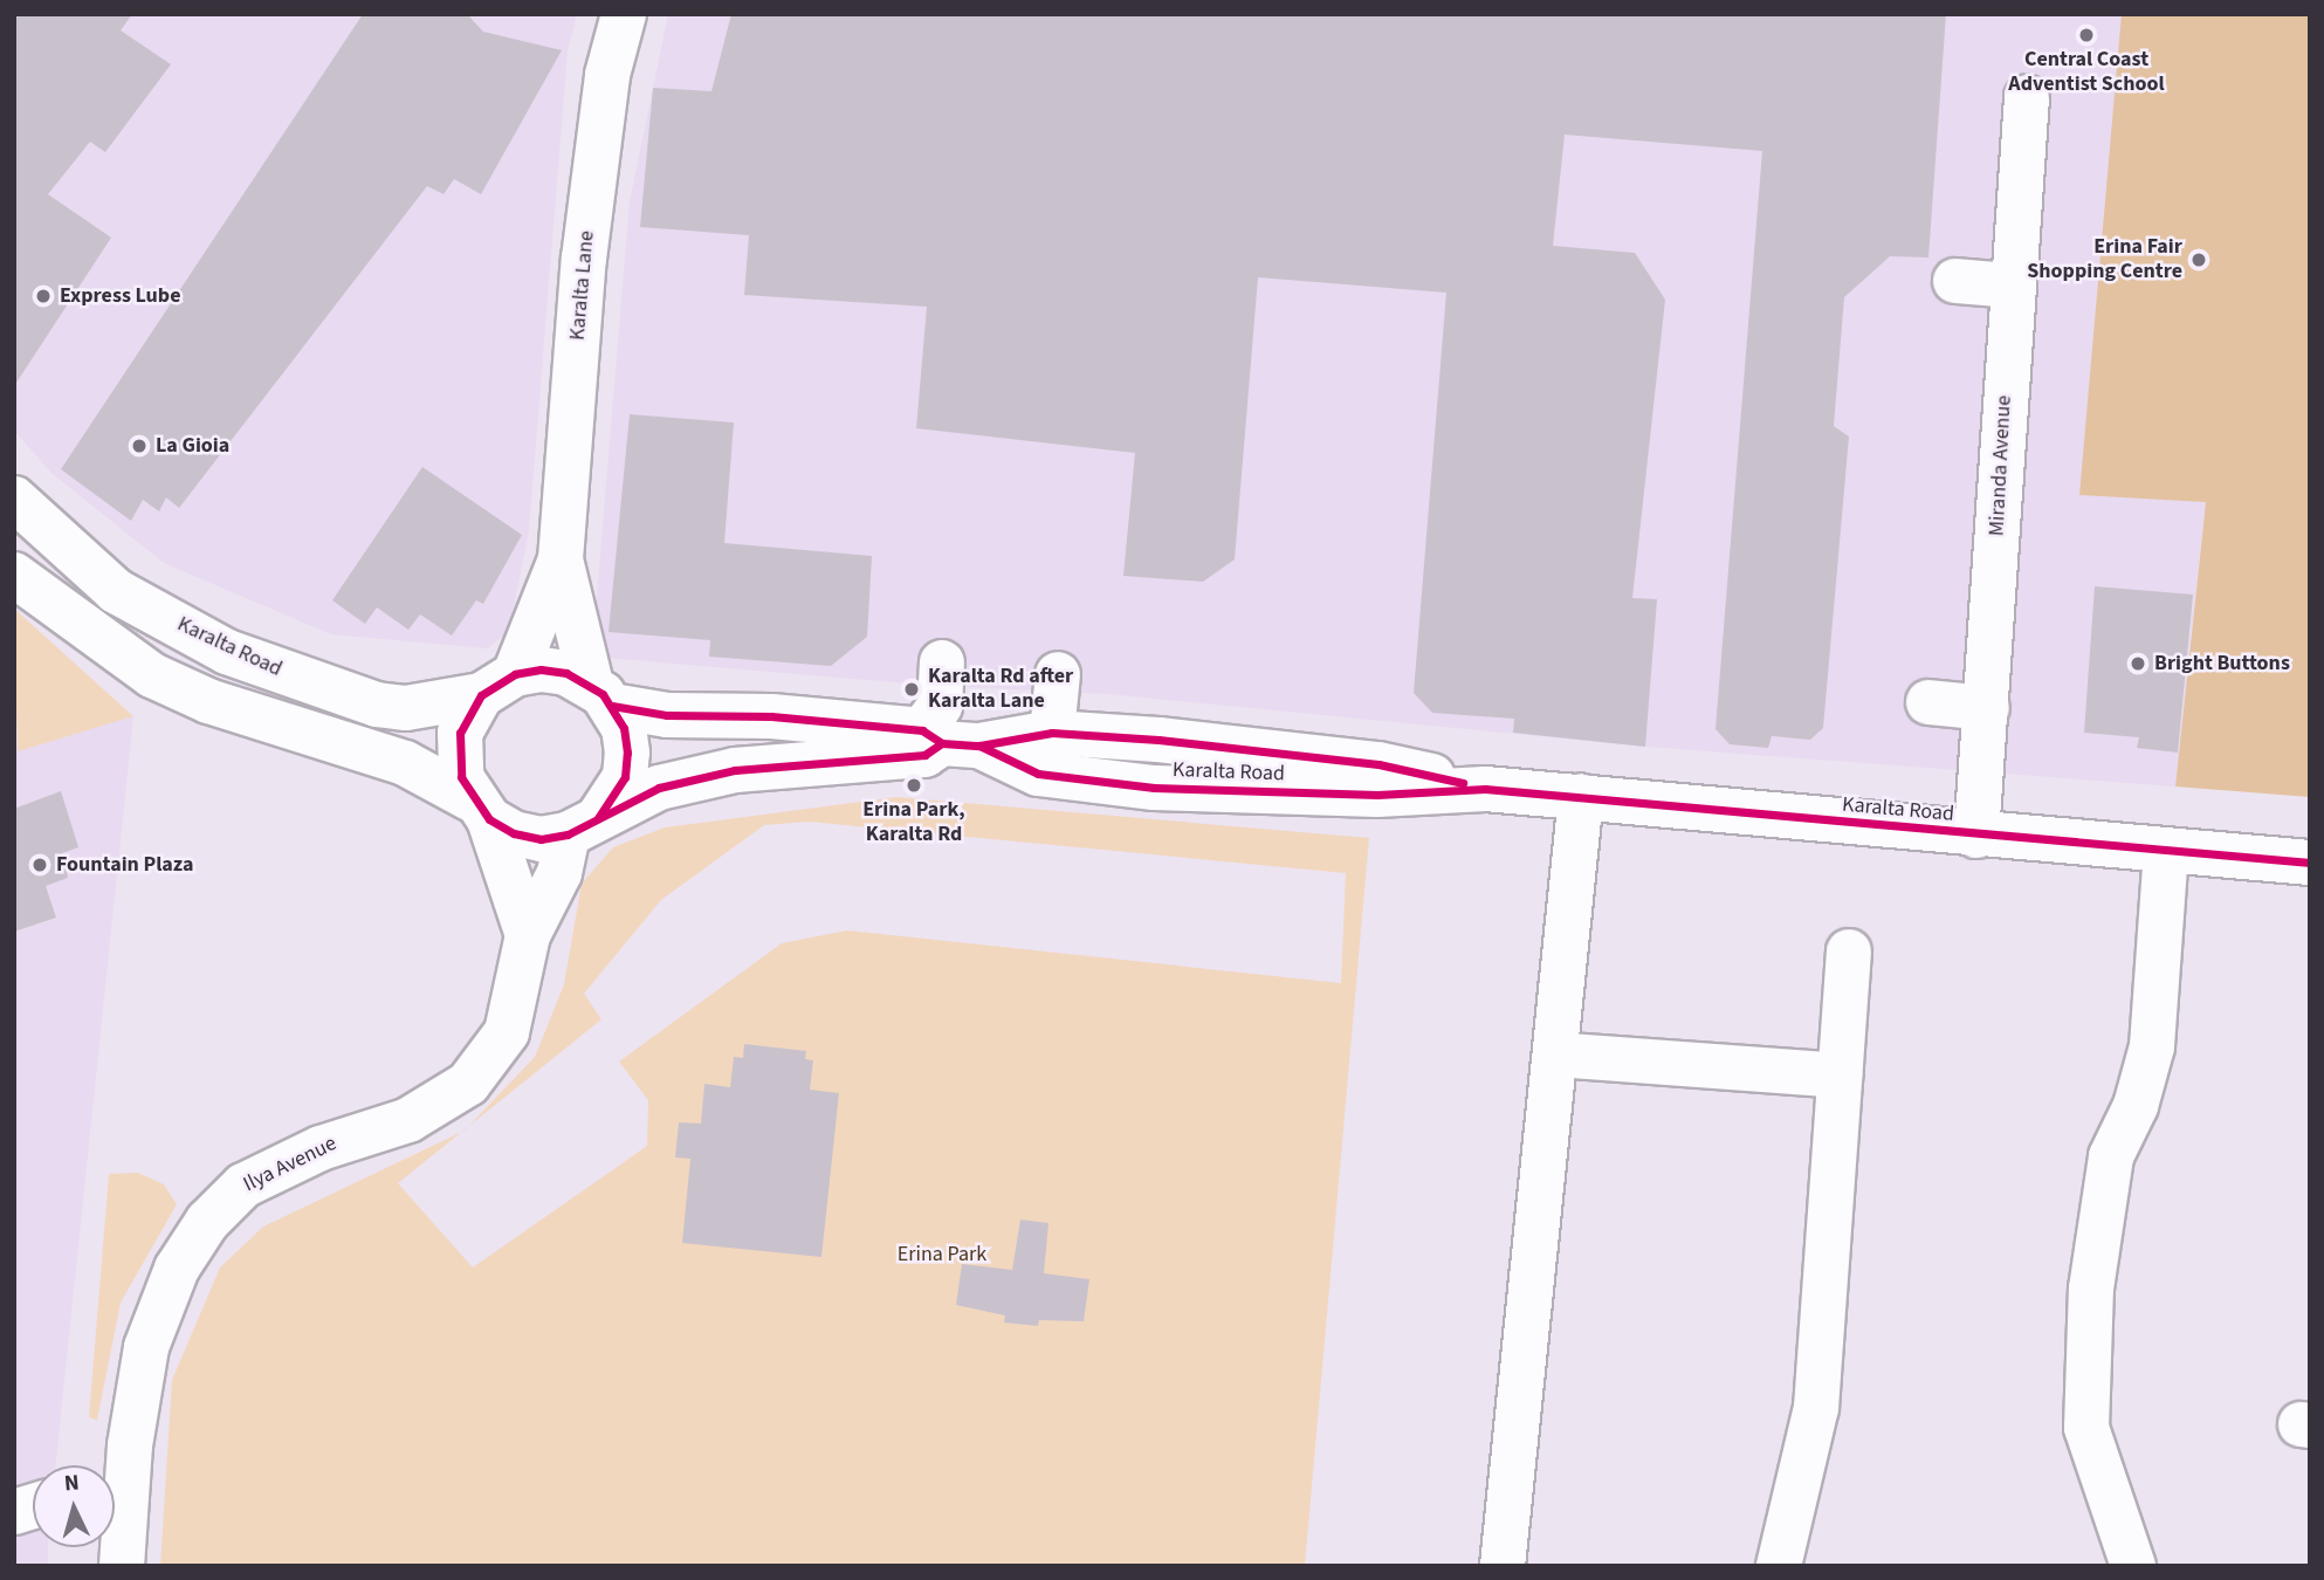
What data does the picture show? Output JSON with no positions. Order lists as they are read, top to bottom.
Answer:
{
  "streets": {
    "street": [
      "Karalta Lane",
      "Miranda Avenue",
      "Karalta Road",
      "Ilya Avenue"
    ]
  },
  "crossings": [
    ["Karalta Lane", "Karalta Road"],
    ["Karalta Lane", "Ilya Avenue"],
    ["Miranda Avenue", "Karalta Road"],
    ["Karalta Road", "Ilya Avenue"]
  ],
  "parks": ["Erina Park"],
  "places": [
    "Central Coast Adventist School",
    "Erina Fair Shopping Centre",
    "Express Lube",
    "La Gioia",
    "Bright Buttons",
    "Karalta Rd after Karalta Lane",
    "Erina Park, Karalta Rd",
    "Fountain Plaza"
  ],
  "north": "top"
}
